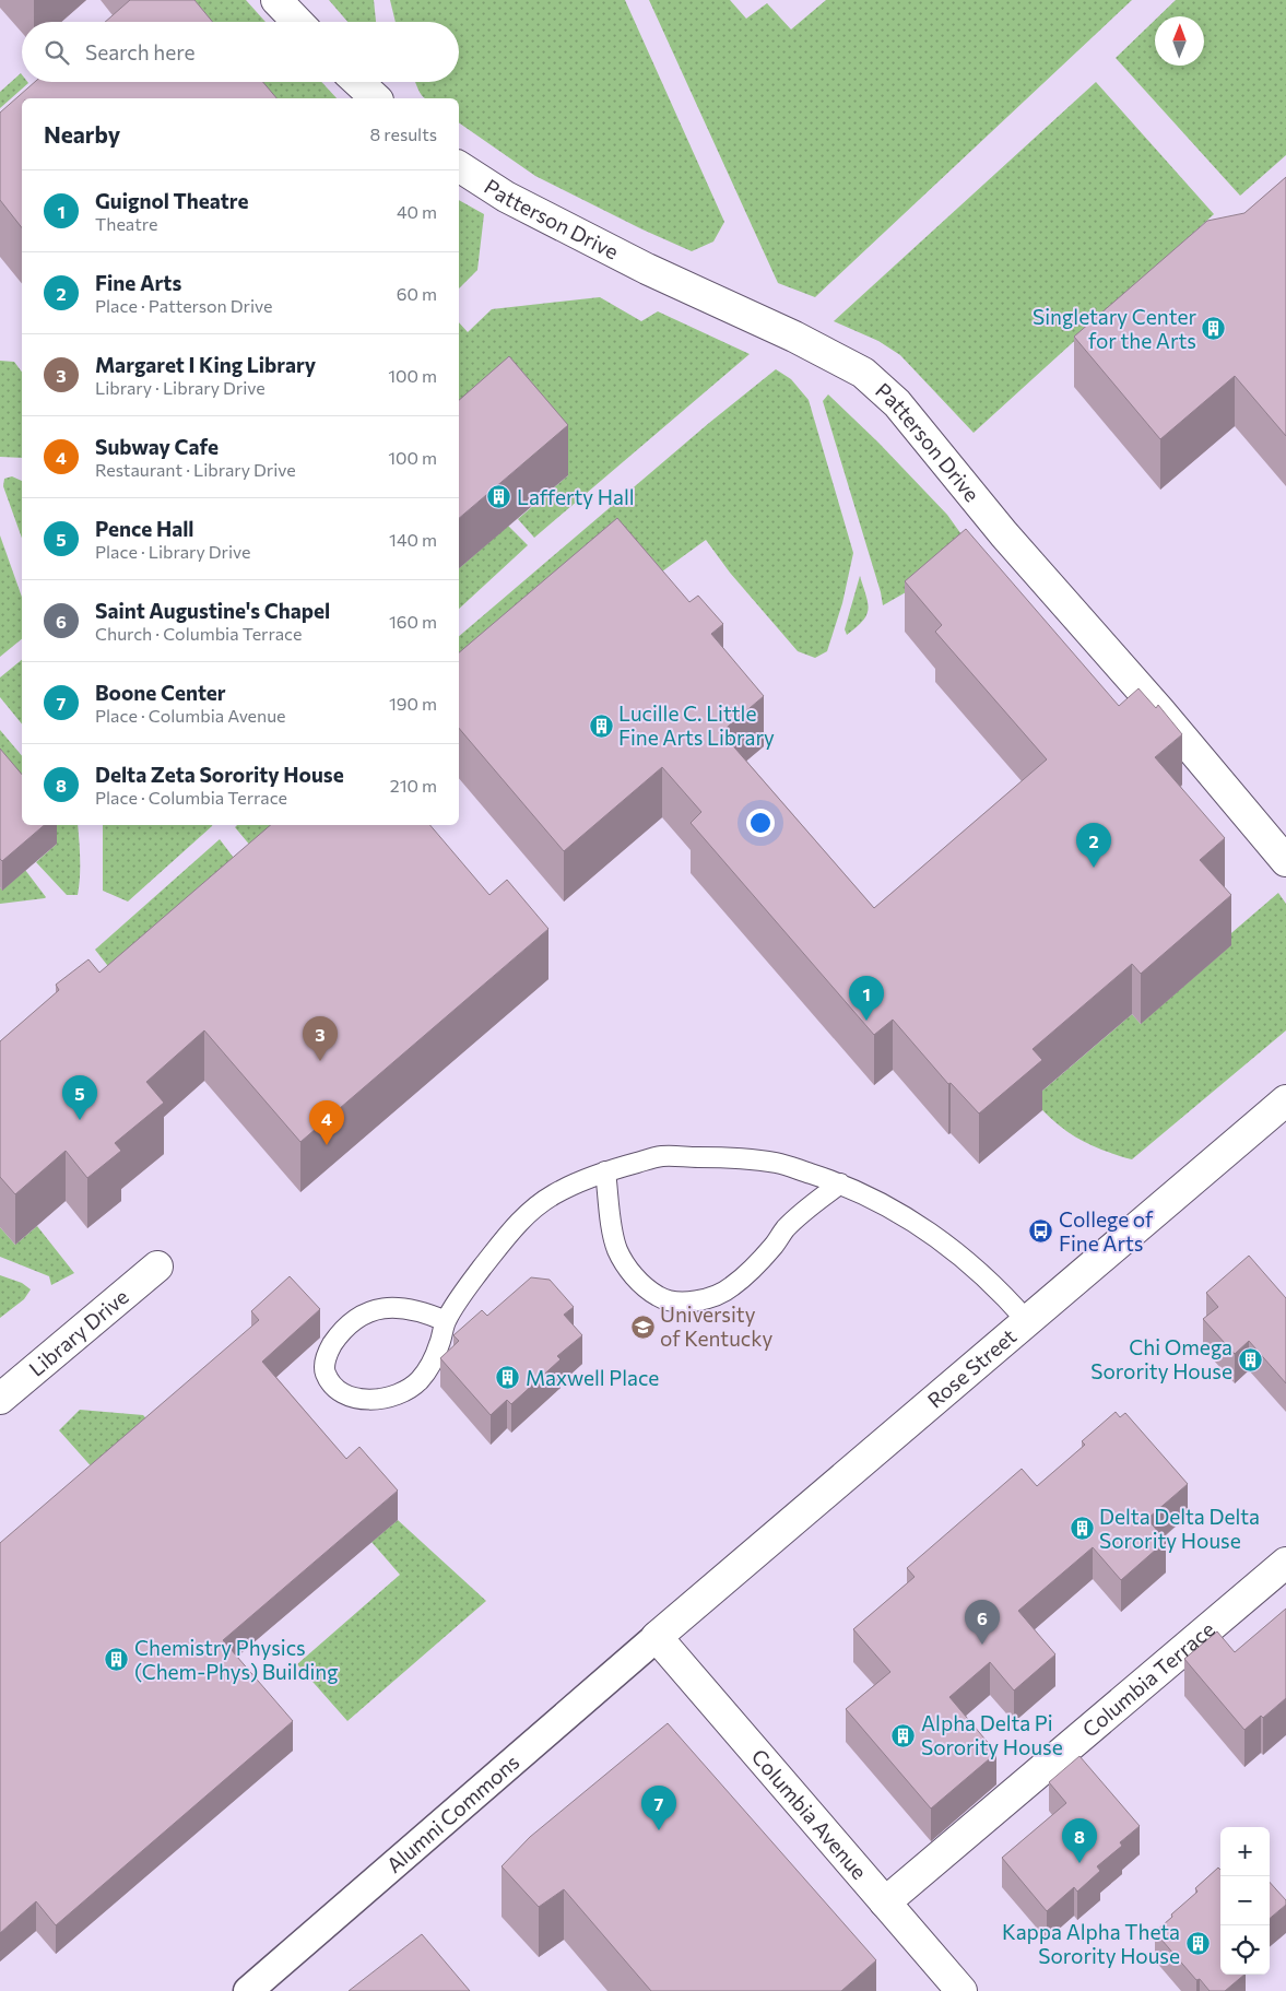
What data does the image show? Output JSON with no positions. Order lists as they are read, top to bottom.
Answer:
{
  "streets": {
    "street": [
      "Patterson Drive",
      "Library Drive",
      "Rose Street",
      "Columbia Terrace",
      "Alumni Commons",
      "Columbia Avenue"
    ]
  },
  "crossings": [
    ["Rose Street", "Alumni Commons"],
    ["Rose Street", "Columbia Avenue"],
    ["Columbia Terrace", "Columbia Avenue"],
    ["Alumni Commons", "Columbia Avenue"]
  ],
  "places": {
    "building": [
      "Singletary Center for the Arts",
      "Lafferty Hall",
      "Lucille C. Little Fine Arts Library",
      "Chi Omega Sorority House",
      "Maxwell Place",
      "Delta Delta Delta Sorority House",
      "Chemistry Physics (Chem-Phys) Building",
      "Alpha Delta Pi Sorority House",
      "Kappa Alpha Theta Sorority House"
    ],
    "bus stop": ["College of Fine Arts"],
    "school or university": ["University of Kentucky"]
  },
  "north": "top",
  "page": {
    "search": "Search here",
    "heading": ["Nearby", "8 results"],
    "list": [
      {
        "mark": "1",
        "name": "Guignol Theatre",
        "note": "Theatre",
        "value": "40 m"
      },
      {
        "mark": "2",
        "name": "Fine Arts",
        "note": "Place · Patterson Drive",
        "value": "60 m"
      },
      {
        "mark": "3",
        "name": "Margaret I King Library",
        "note": "Library · Library Drive",
        "value": "100 m"
      },
      {
        "mark": "4",
        "name": "Subway Cafe",
        "note": "Restaurant · Library Drive",
        "value": "100 m"
      },
      {
        "mark": "5",
        "name": "Pence Hall",
        "note": "Place · Library Drive",
        "value": "140 m"
      },
      {
        "mark": "6",
        "name": "Saint Augustine's Chapel",
        "note": "Church · Columbia Terrace",
        "value": "160 m"
      },
      {
        "mark": "7",
        "name": "Boone Center",
        "note": "Place · Columbia Avenue",
        "value": "190 m"
      },
      {
        "mark": "8",
        "name": "Delta Zeta Sorority House",
        "note": "Place · Columbia Terrace",
        "value": "210 m"
      }
    ],
    "pins": [
      "2",
      "1",
      "3",
      "5",
      "4",
      "6",
      "7",
      "8"
    ],
    "map_buttons": ["+", "−"]
  }
}
